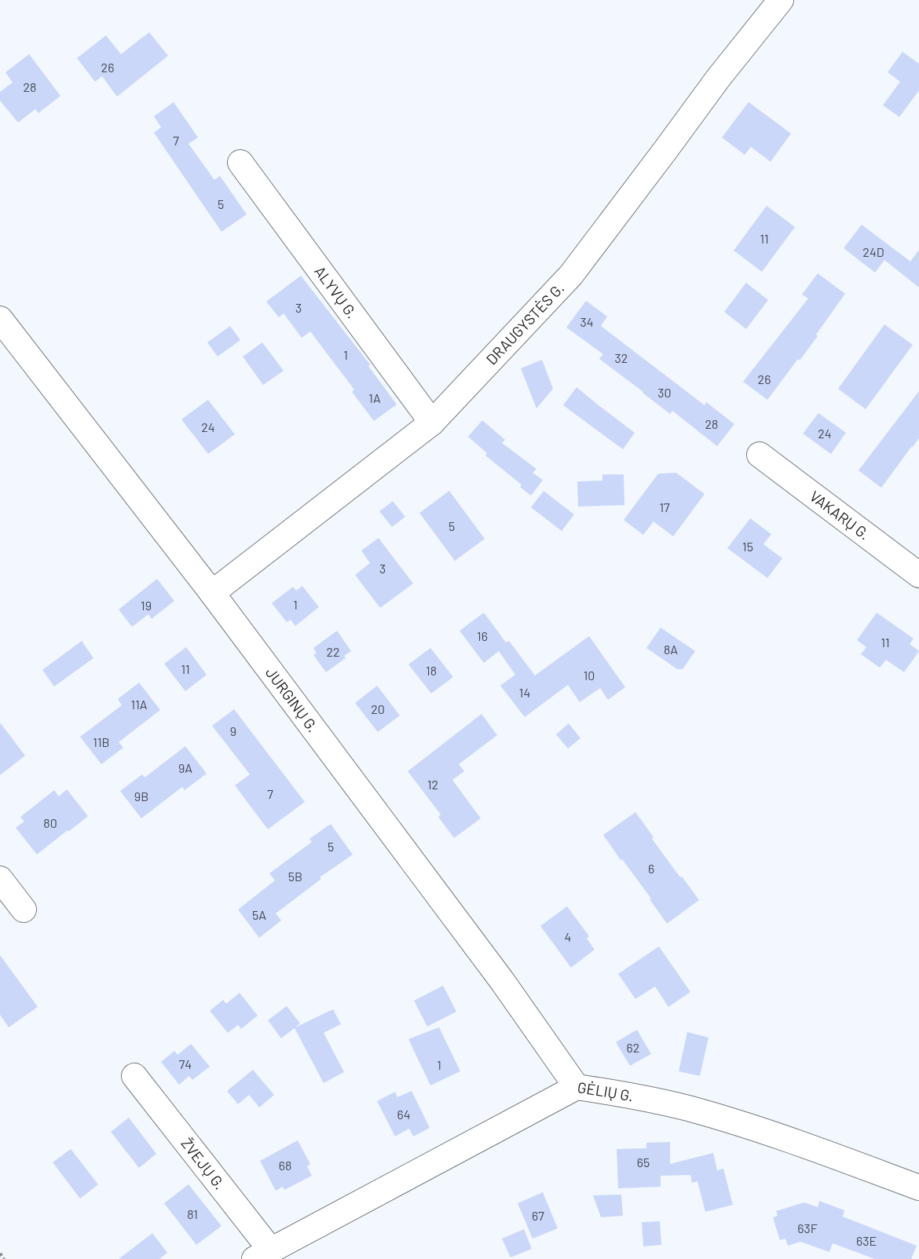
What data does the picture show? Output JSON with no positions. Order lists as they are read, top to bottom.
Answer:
{
  "streets": {
    "street": [
      "ALYVŲ G.",
      "DRAUGYSTĖS G.",
      "VAKARŲ G.",
      "JURGINŲ G.",
      "GĖLIŲ G.",
      "ŽVEJŲ G."
    ]
  },
  "crossings": [
    ["ALYVŲ G.", "DRAUGYSTĖS G."],
    ["DRAUGYSTĖS G.", "JURGINŲ G."],
    ["JURGINŲ G.", "GĖLIŲ G."],
    ["GĖLIŲ G.", "ŽVEJŲ G."]
  ],
  "house_numbers": [
    "26",
    "28",
    "7",
    "5",
    "11",
    "24D",
    "3",
    "34",
    "1",
    "32",
    "26",
    "30",
    "1A",
    "28",
    "24",
    "24",
    "17",
    "5",
    "15",
    "3",
    "1",
    "19",
    "16",
    "11",
    "8A",
    "22",
    "11",
    "18",
    "10",
    "14",
    "11A",
    "20",
    "9",
    "11B",
    "9A",
    "12",
    "7",
    "9B",
    "80",
    "5",
    "6",
    "5B",
    "5A",
    "4",
    "62",
    "74",
    "1",
    "64",
    "65",
    "68",
    "81",
    "67",
    "63F",
    "63E"
  ]
}
